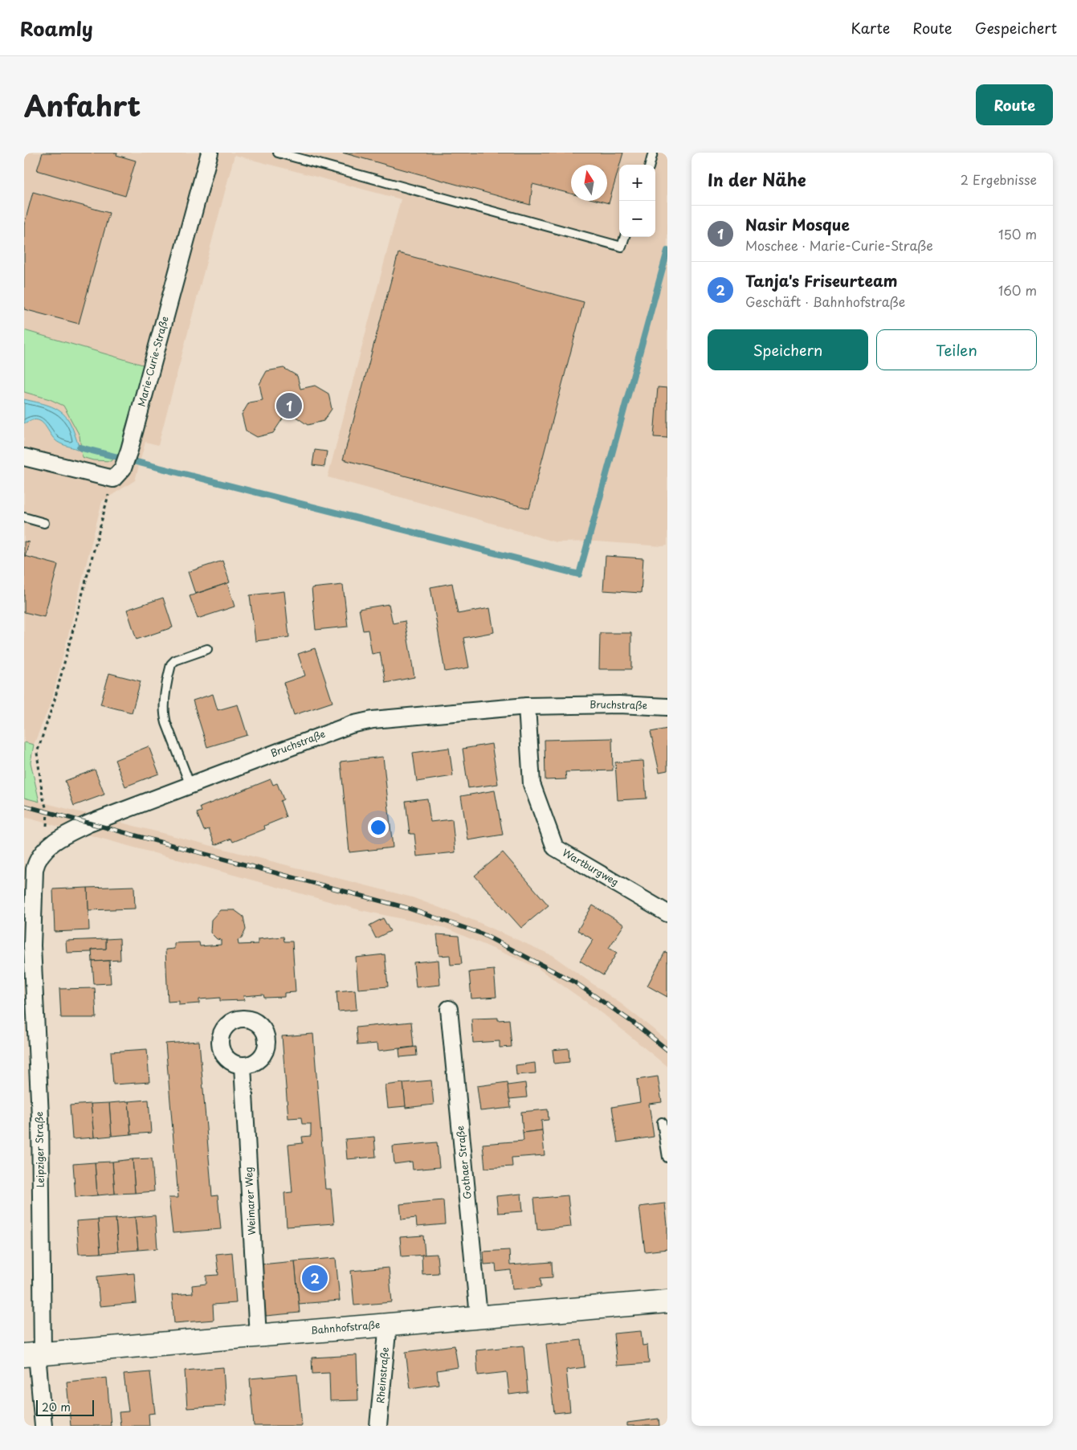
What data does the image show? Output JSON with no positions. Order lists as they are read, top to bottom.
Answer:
{
  "streets": {
    "street": [
      "Marie-Curie-Straße",
      "Bruchstraße",
      "Wartburgweg",
      "Leipziger Straße",
      "Gothaer Straße",
      "Weimarer Weg",
      "Bahnhofstraße",
      "Rheinstraße"
    ]
  },
  "crossings": [
    ["Bruchstraße", "Wartburgweg"],
    ["Bruchstraße", "Leipziger Straße"],
    ["Leipziger Straße", "Bahnhofstraße"],
    ["Gothaer Straße", "Bahnhofstraße"],
    ["Weimarer Weg", "Bahnhofstraße"],
    ["Bahnhofstraße", "Rheinstraße"]
  ],
  "scale_bar": "20 m",
  "north": "top",
  "page": {
    "header": "Roamly",
    "nav": ["Karte", "Route", "Gespeichert"],
    "title": "Anfahrt",
    "buttons": [
      "Route",
      ["Speichern", "Teilen"]
    ],
    "heading": ["In der Nähe", "2 Ergebnisse"],
    "map_buttons": ["+", "−"],
    "list": [
      {
        "mark": "1",
        "name": "Nasir Mosque",
        "note": "Moschee · Marie-Curie-Straße",
        "value": "150 m"
      },
      {
        "mark": "2",
        "name": "Tanja's Friseurteam",
        "note": "Geschäft · Bahnhofstraße",
        "value": "160 m"
      }
    ],
    "pins": ["1", "2"],
    "scale": "20 m"
  }
}
